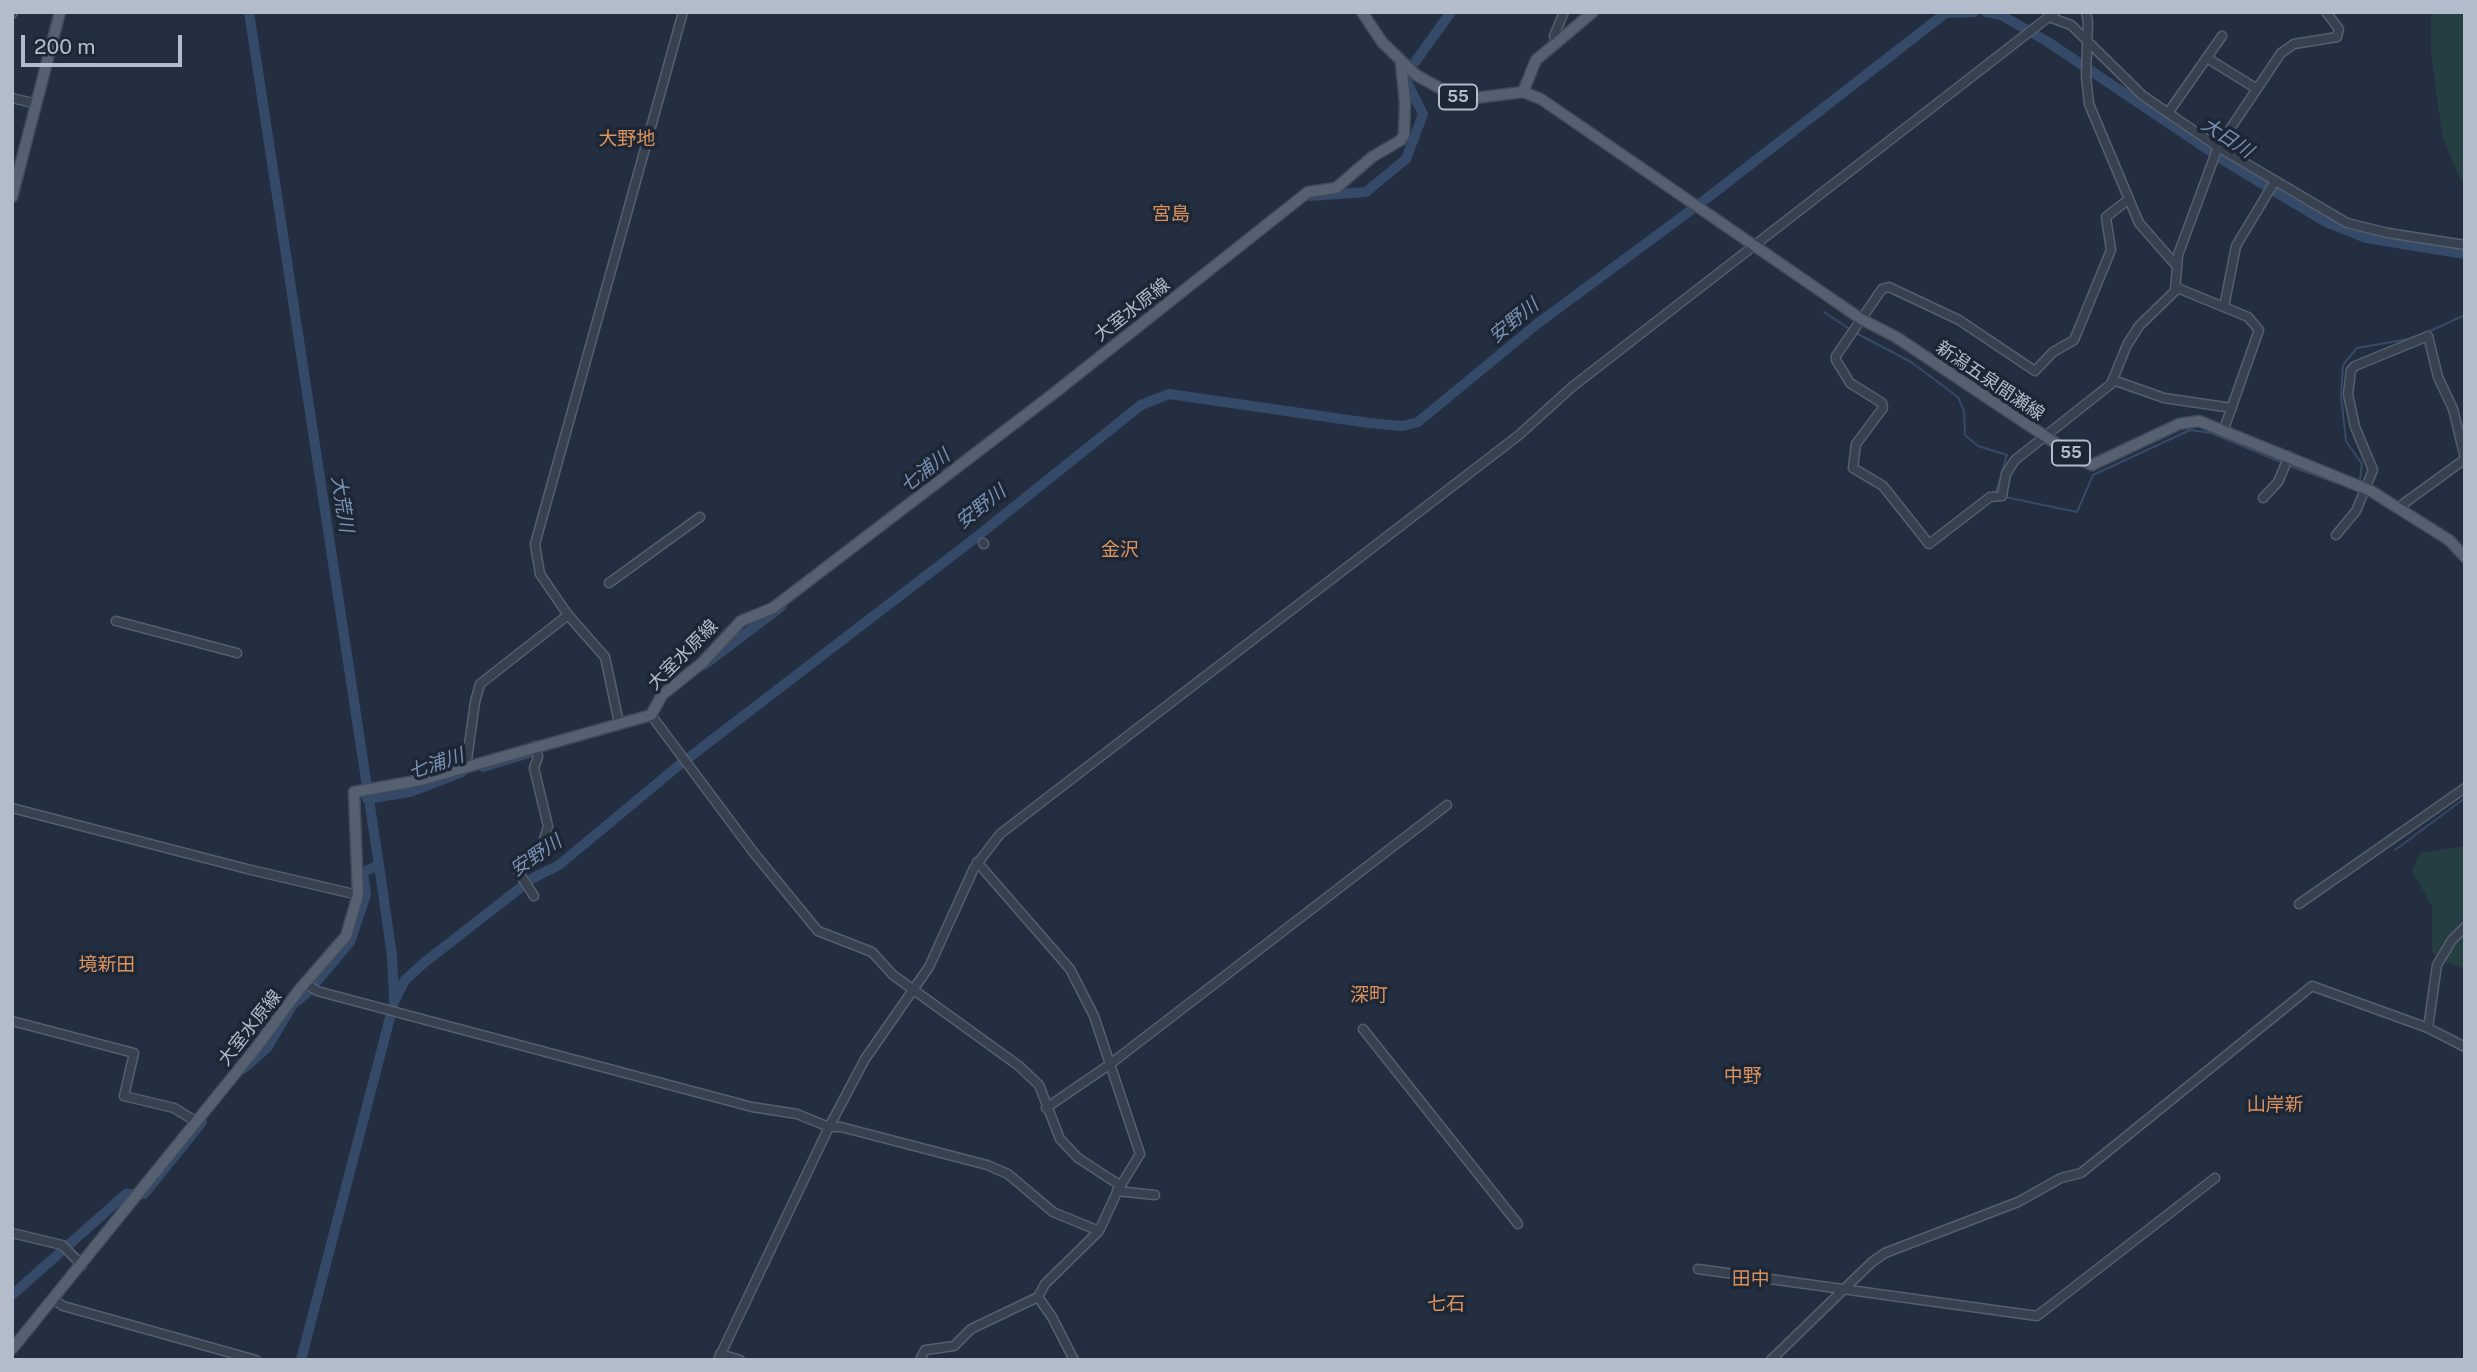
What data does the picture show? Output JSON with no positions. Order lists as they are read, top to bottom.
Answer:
{
  "streets": {
    "main road": ["55", "大室水原線", "新潟五泉間瀬線"]
  },
  "crossings": [
    ["55", "大室水原線"],
    ["55", "新潟五泉間瀬線"]
  ],
  "districts": [
    "大野地",
    "宮島",
    "金沢",
    "境新田",
    "深町",
    "中野",
    "山岸新",
    "田中",
    "七石"
  ],
  "water": [
    "大日川",
    "安野川",
    "七浦川",
    "大荒川"
  ],
  "scale_bar": "200 m"
}
